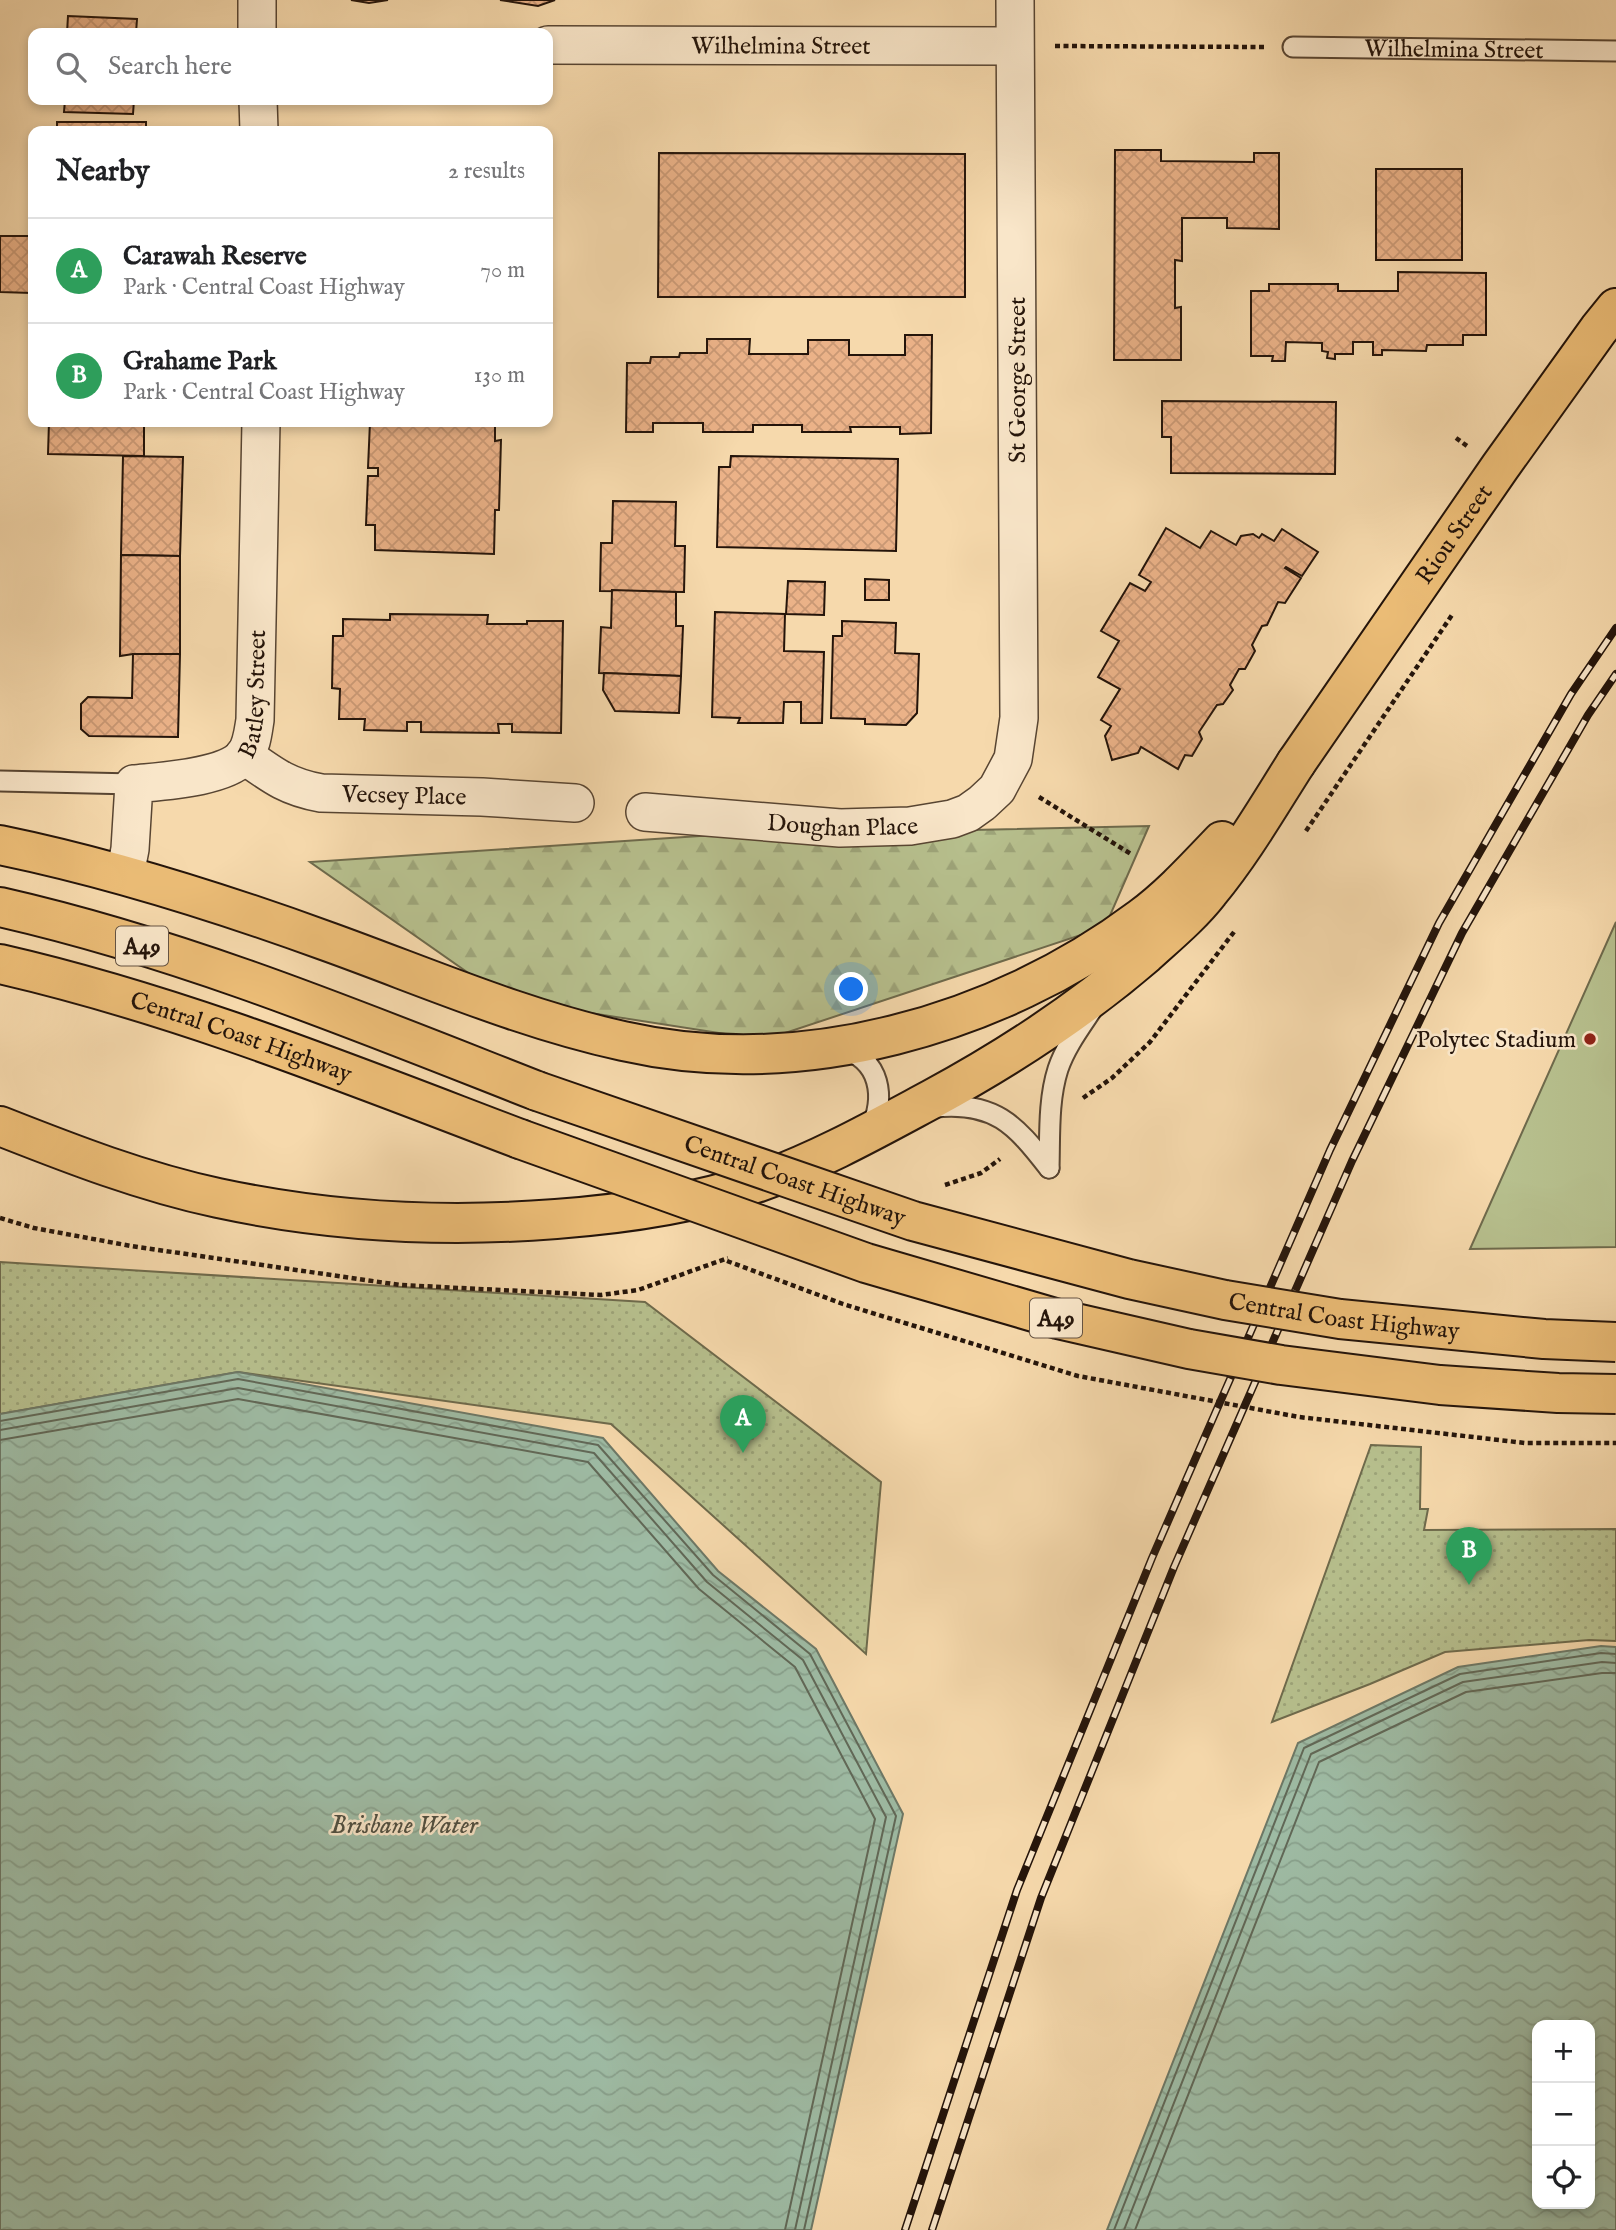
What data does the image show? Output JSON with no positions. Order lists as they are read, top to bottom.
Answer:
{
  "streets": {
    "main road": ["Riou Street", "A49", "Central Coast Highway"],
    "street": [
      "Wilhelmina Street",
      "St George Street",
      "Batley Street",
      "Vecsey Place",
      "Doughan Place"
    ]
  },
  "crossings": [
    ["Wilhelmina Street", "St George Street"],
    ["St George Street", "Doughan Place"],
    ["Batley Street", "Vecsey Place"]
  ],
  "water": ["Brisbane Water"],
  "places": ["Polytec Stadium"],
  "page": {
    "search": "Search here",
    "heading": ["Nearby", "2 results"],
    "list": [
      {
        "mark": "A",
        "name": "Carawah Reserve",
        "note": "Park · Central Coast Highway",
        "value": "70 m"
      },
      {
        "mark": "B",
        "name": "Grahame Park",
        "note": "Park · Central Coast Highway",
        "value": "130 m"
      }
    ],
    "pins": ["A", "B"],
    "map_buttons": ["+", "−"]
  }
}
